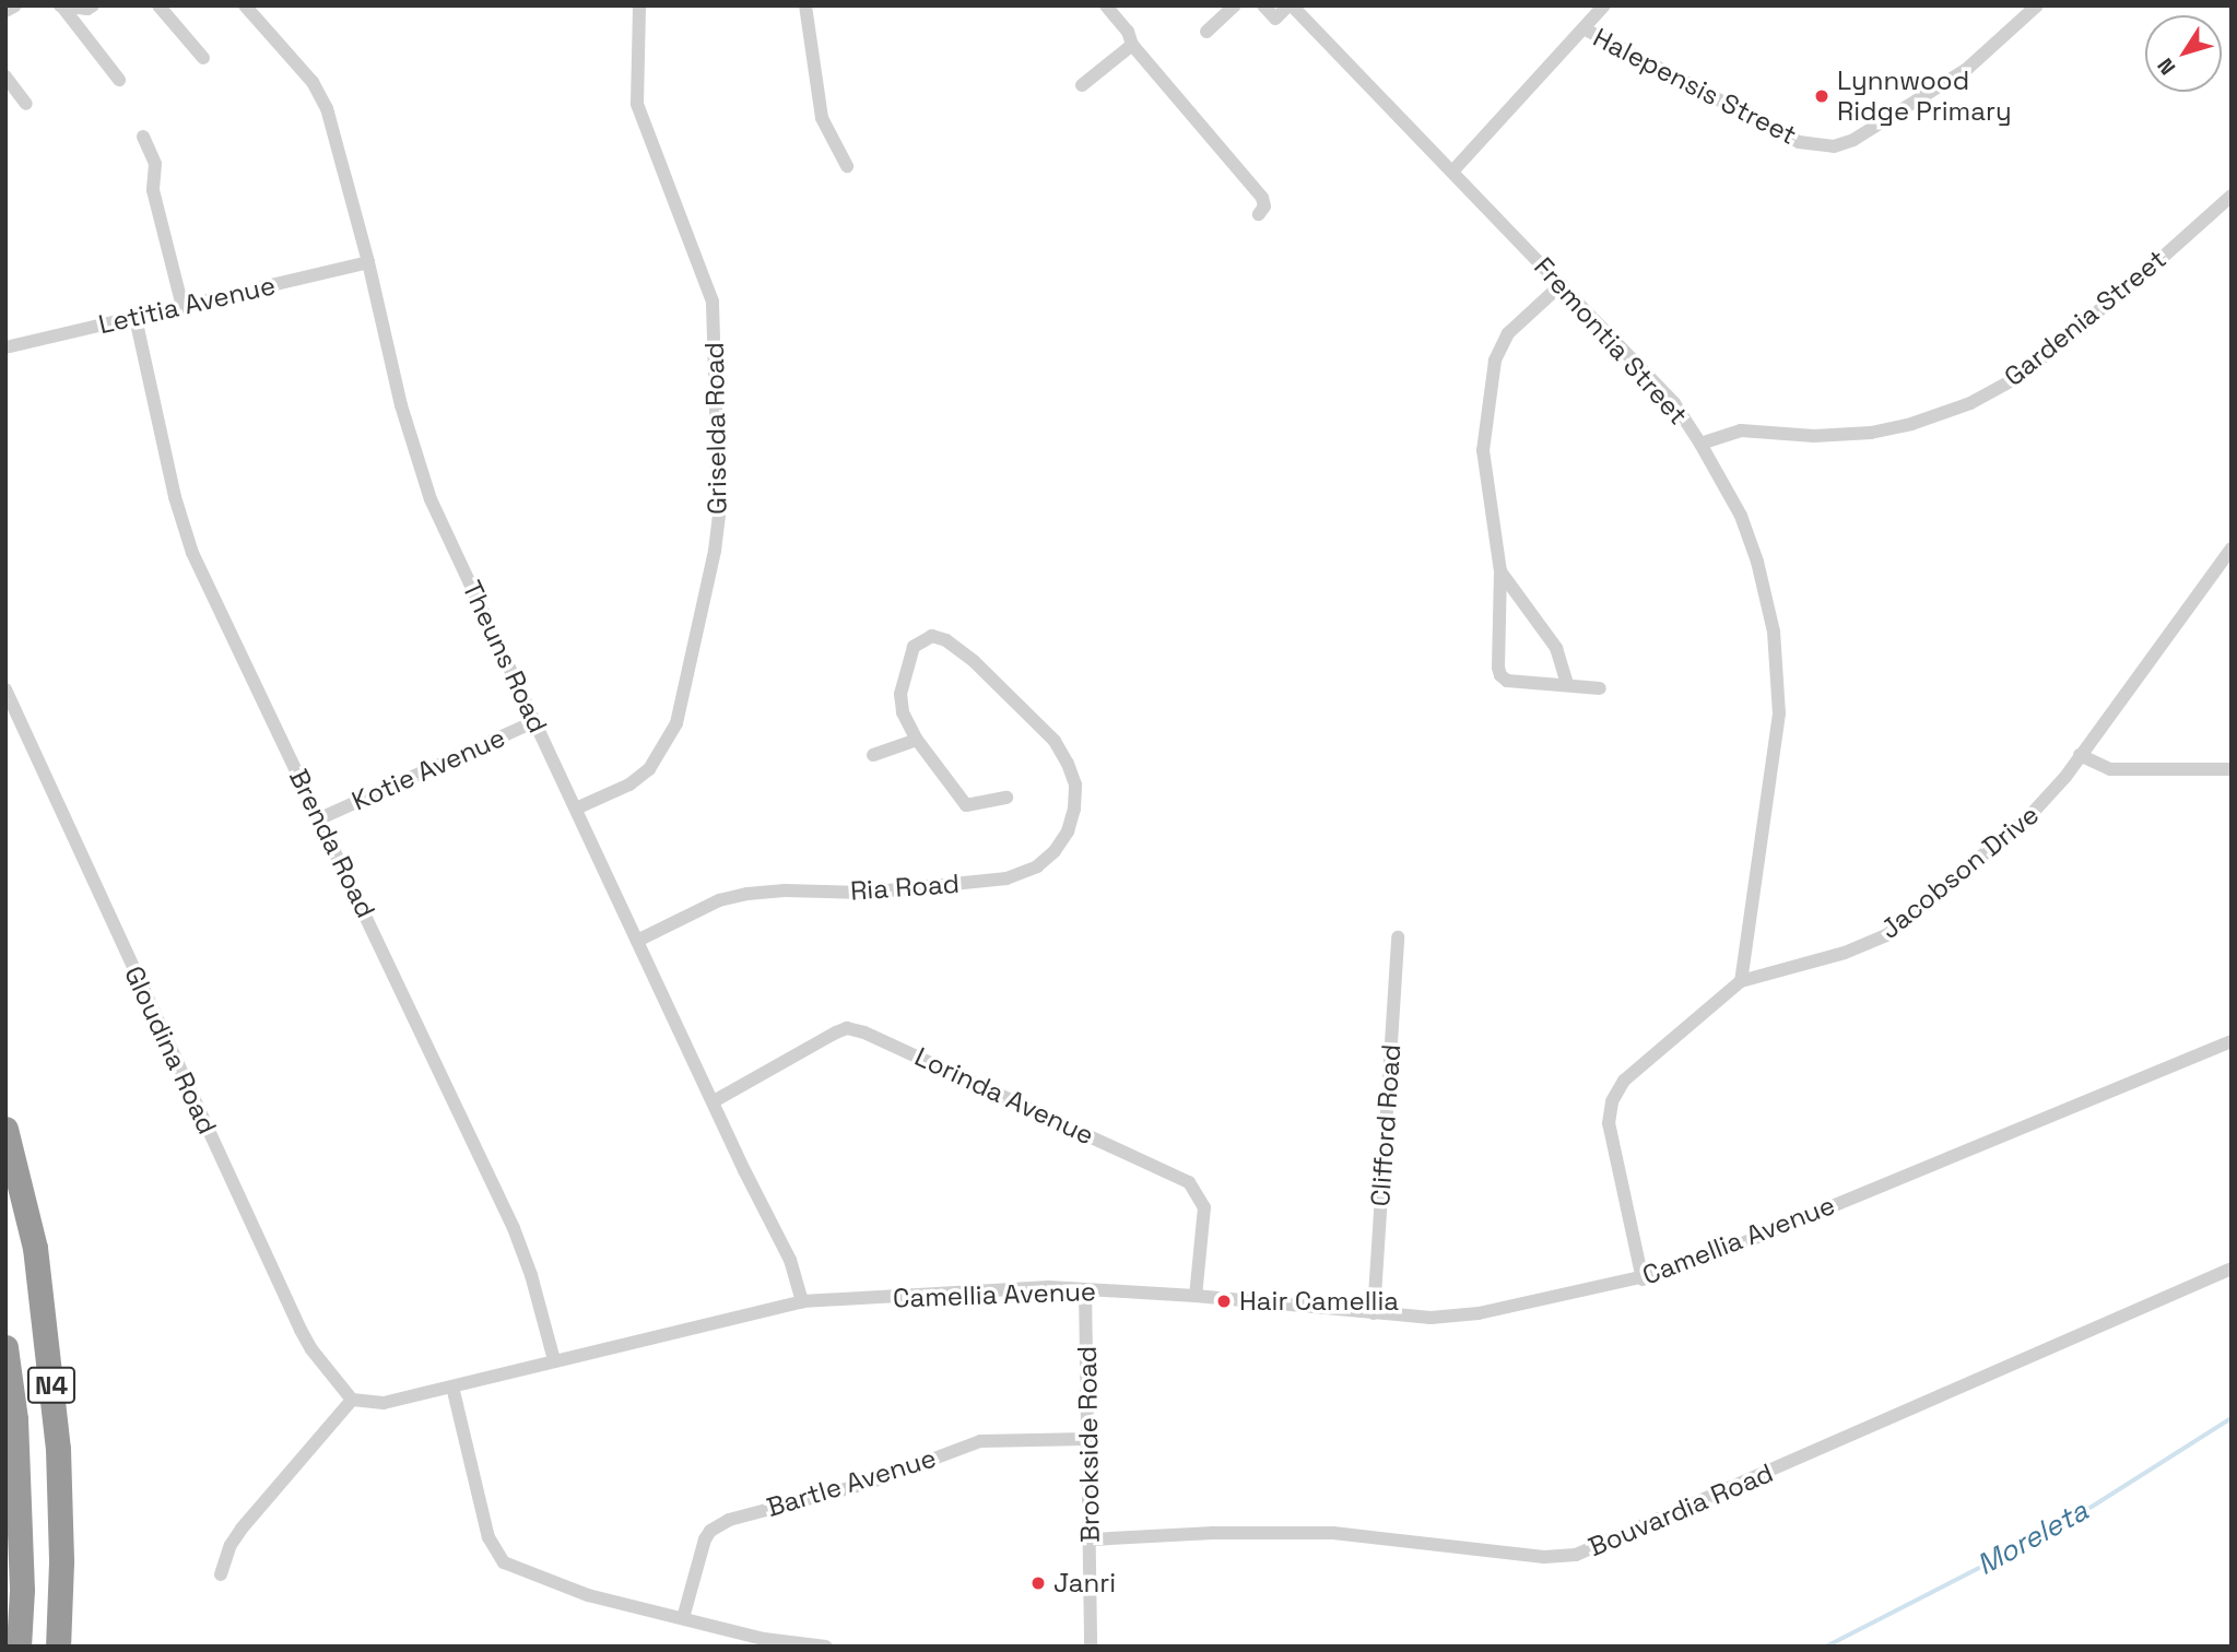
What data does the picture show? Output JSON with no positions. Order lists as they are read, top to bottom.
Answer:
{
  "streets": {
    "highway": ["N4"],
    "street": [
      "Halepensis Street",
      "Letitia Avenue",
      "Gardenia Street",
      "Fremontia Street",
      "Griselda Road",
      "Theuns Road",
      "Kotie Avenue",
      "Brenda Road",
      "Jacobson Drive",
      "Ria Road",
      "Gloudina Road",
      "Lorinda Avenue",
      "Clifford Road",
      "Camellia Avenue",
      "Brookside Road",
      "Bartle Avenue",
      "Bouvardia Road"
    ]
  },
  "crossings": [
    ["Letitia Avenue", "Theuns Road"],
    ["Letitia Avenue", "Brenda Road"],
    ["Gardenia Street", "Fremontia Street"],
    ["Fremontia Street", "Jacobson Drive"],
    ["Griselda Road", "Theuns Road"],
    ["Theuns Road", "Kotie Avenue"],
    ["Theuns Road", "Ria Road"],
    ["Theuns Road", "Lorinda Avenue"],
    ["Theuns Road", "Camellia Avenue"],
    ["Kotie Avenue", "Brenda Road"],
    ["Brenda Road", "Camellia Avenue"],
    ["Jacobson Drive", "Camellia Avenue"],
    ["Gloudina Road", "Camellia Avenue"],
    ["Lorinda Avenue", "Camellia Avenue"],
    ["Clifford Road", "Camellia Avenue"],
    ["Camellia Avenue", "Brookside Road"],
    ["Brookside Road", "Bartle Avenue"],
    ["Brookside Road", "Bouvardia Road"]
  ],
  "water": ["Moreleta"],
  "places": ["Lynnwood Ridge Primary", "Hair Camellia", "Janri"],
  "north": "bottom left"
}
